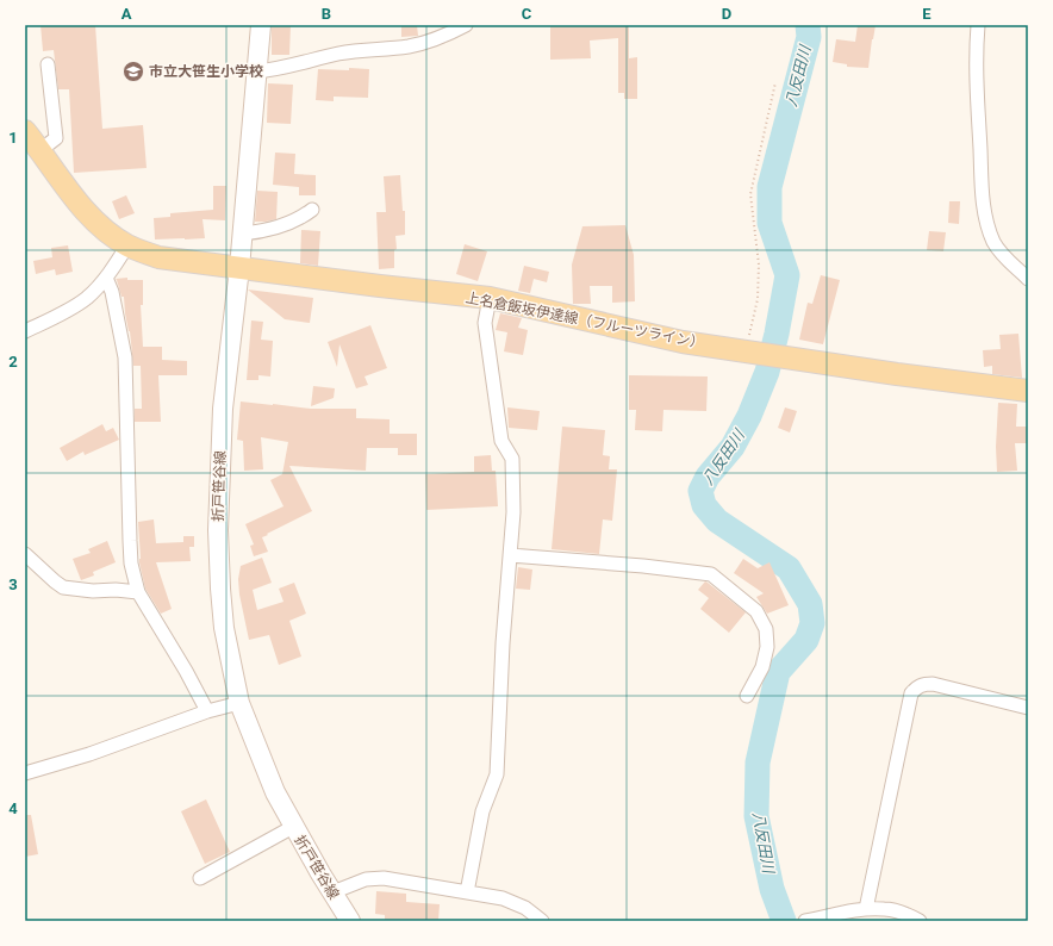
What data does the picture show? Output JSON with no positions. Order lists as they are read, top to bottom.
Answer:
{
  "streets": {
    "main road": ["上名倉飯坂伊達線（フルーツライン）", "折戸笹谷線"]
  },
  "crossings": [
    ["上名倉飯坂伊達線（フルーツライン）", "折戸笹谷線"]
  ],
  "water": ["八反田川"],
  "places": {
    "school or university": ["市立大笹生小学校"]
  },
  "grid": {
    "columns": [
      "A",
      "B",
      "C",
      "D",
      "E"
    ],
    "rows": [
      "1",
      "2",
      "3",
      "4"
    ]
  }
}
